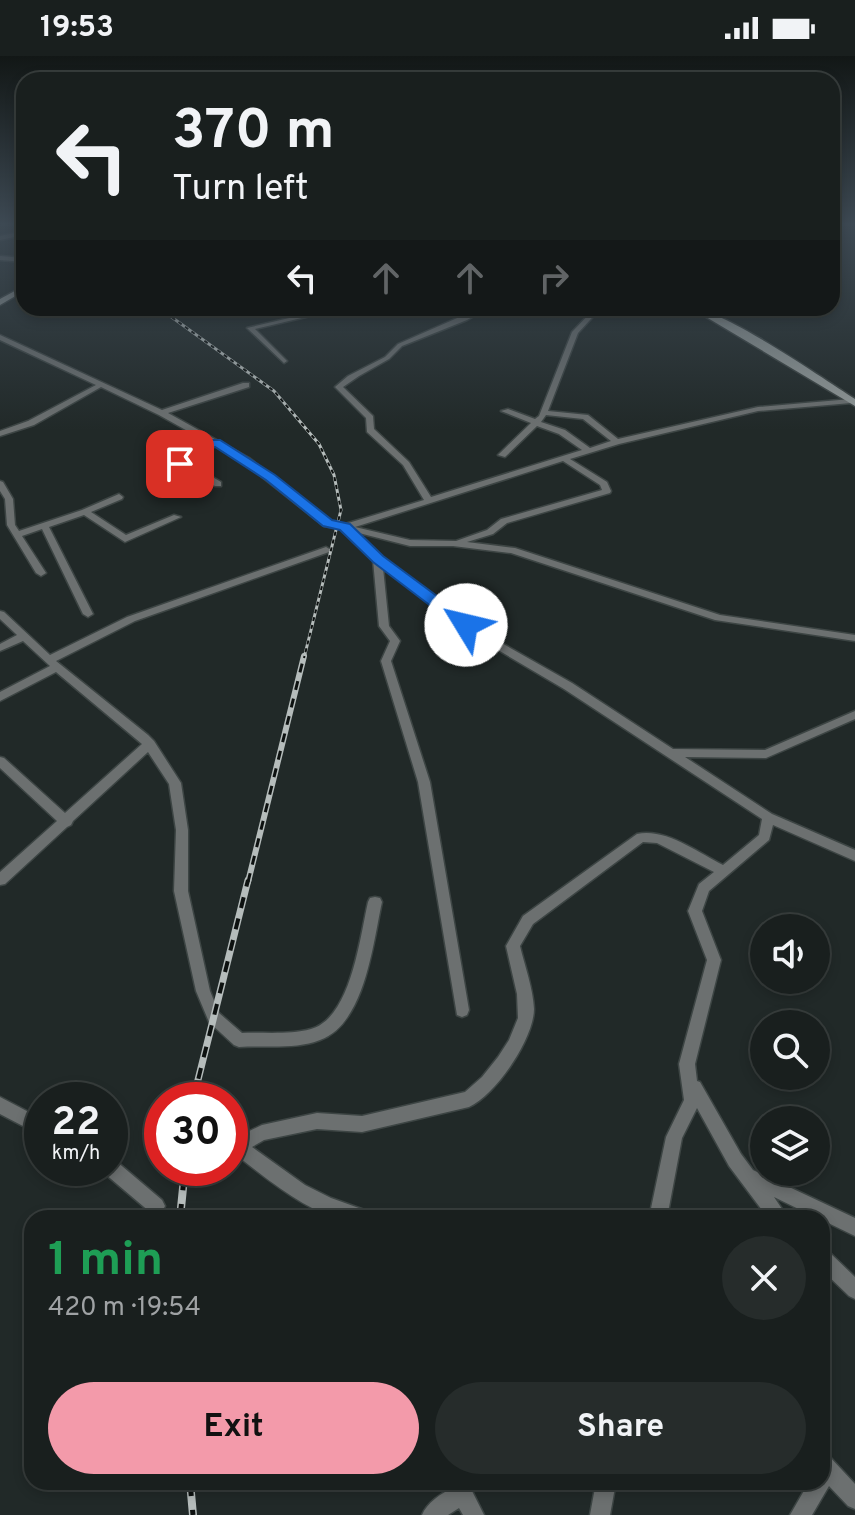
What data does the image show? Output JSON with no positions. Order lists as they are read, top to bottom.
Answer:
{
  "page": {
    "status": "19:53",
    "turn": ["370 m", "Turn left"],
    "speed": "22 km/h",
    "limit": "30",
    "heading": ["1 min", "420 m · 19:54"],
    "buttons": ["Exit", "Share"]
  }
}
